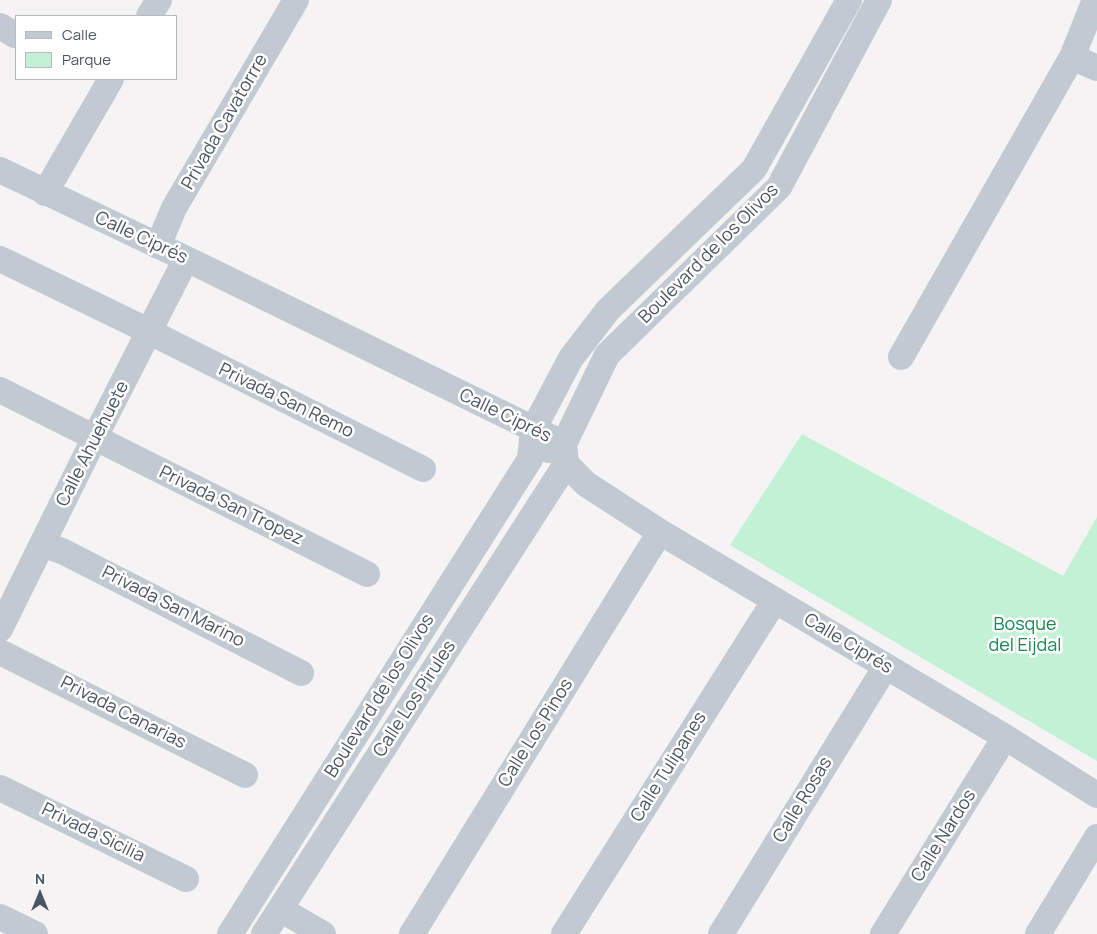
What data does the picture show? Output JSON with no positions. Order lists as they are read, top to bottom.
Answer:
{
  "streets": {
    "street": [
      "Privada Cavatorrre",
      "Calle Ciprés",
      "Boulevard de los Olivos",
      "Privada San Remo",
      "Calle Ahuehuete",
      "Privada San Tropez",
      "Privada San Marino",
      "Calle Los Pirules",
      "Privada Canarias",
      "Calle Los Pinos",
      "Calle Tulipanes",
      "Calle Rosas",
      "Privada Sicilia",
      "Calle Nardos"
    ]
  },
  "crossings": [
    ["Privada Cavatorrre", "Calle Ciprés"],
    ["Calle Ciprés", "Boulevard de los Olivos"],
    ["Calle Ciprés", "Calle Ahuehuete"],
    ["Calle Ciprés", "Calle Los Pirules"],
    ["Calle Ciprés", "Calle Los Pinos"],
    ["Calle Ciprés", "Calle Tulipanes"],
    ["Calle Ciprés", "Calle Rosas"],
    ["Calle Ciprés", "Calle Nardos"],
    ["Boulevard de los Olivos", "Calle Los Pirules"],
    ["Privada San Remo", "Calle Ahuehuete"],
    ["Calle Ahuehuete", "Privada San Tropez"],
    ["Calle Ahuehuete", "Privada San Marino"]
  ],
  "parks": ["Bosque del Eijdal"],
  "legend": ["Calle", "Parque"],
  "north": "top"
}
